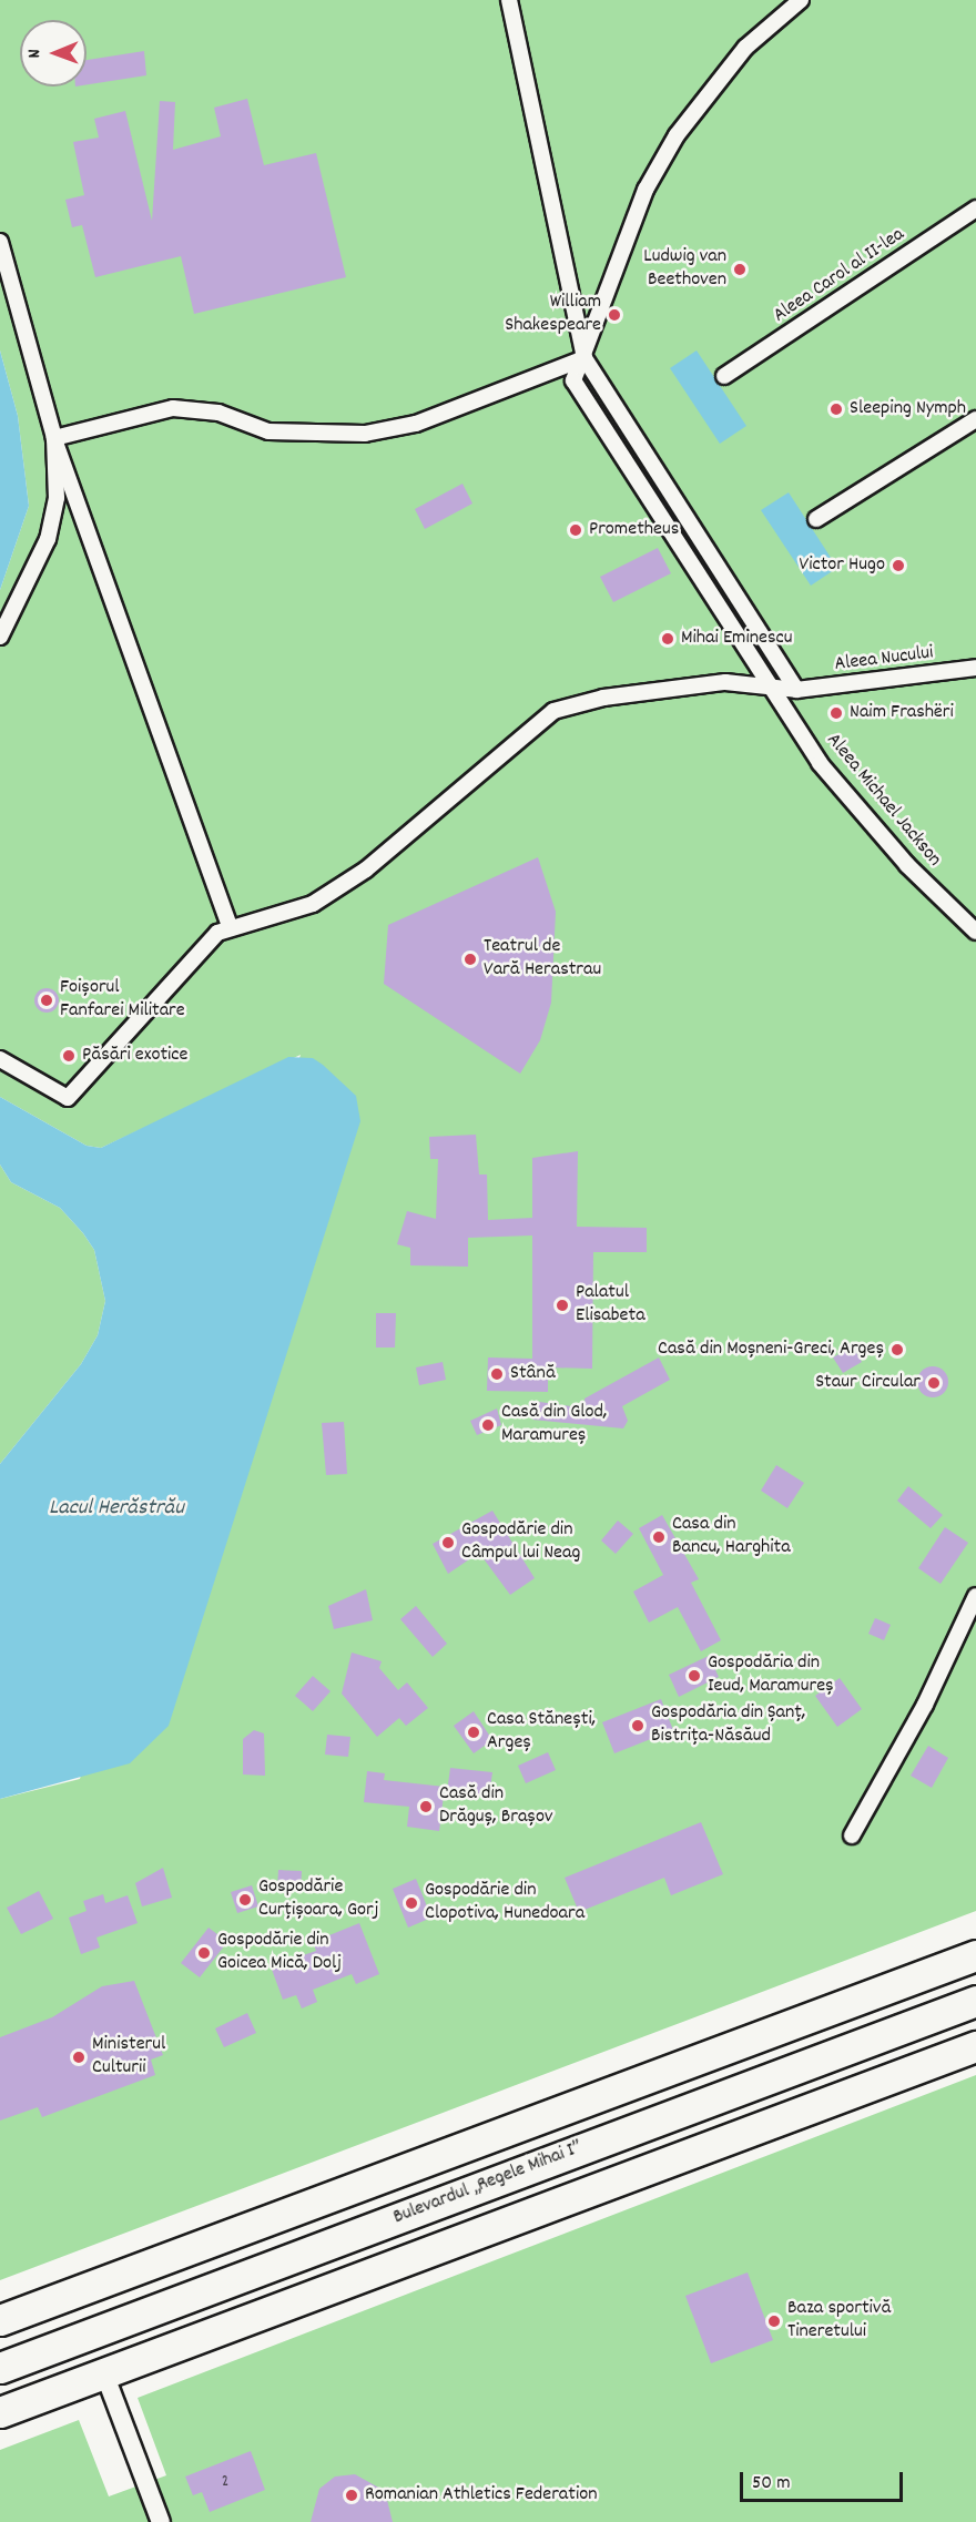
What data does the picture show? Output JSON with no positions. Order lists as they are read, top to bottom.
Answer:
{
  "streets": {
    "main road": ["Bulevardul „Regele Mihai I”"],
    "street": ["Aleea Carol al II-lea", "Aleea Nucului", "Aleea Michael Jackson"]
  },
  "crossings": [
    ["Aleea Nucului", "Aleea Michael Jackson"]
  ],
  "water": ["Lacul Herăstrău"],
  "places": [
    "Ludwig van Beethoven",
    "William Shakespeare",
    "Sleeping Nymph",
    "Prometheus",
    "Victor Hugo",
    "Mihai Eminescu",
    "Naim Frashëri",
    "Teatrul de Vară Herastrau",
    "Foișorul Fanfarei Militare",
    "Păsări exotice",
    "Palatul Elisabeta",
    "Casă din Moșneni-Greci, Argeș",
    "Stână",
    "Staur Circular",
    "Casă din Glod, Maramureș",
    "Casa din Bancu, Harghita",
    "Gospodărie din Câmpul lui Neag",
    "Gospodăria din Ieud, Maramureș",
    "Gospodăria din Șanț, Bistrița-Năsăud",
    "Casa Stănești, Argeș",
    "Casă din Drăguș, Brașov",
    "Gospodărie Curțișoara, Gorj",
    "Gospodărie din Clopotiva, Hunedoara",
    "Gospodărie din Goicea Mică, Dolj",
    "Ministerul Culturii",
    "Baza sportivă Tineretului",
    "Romanian Athletics Federation"
  ],
  "house_numbers": ["2"],
  "scale_bar": "50 m",
  "north": "left"
}
